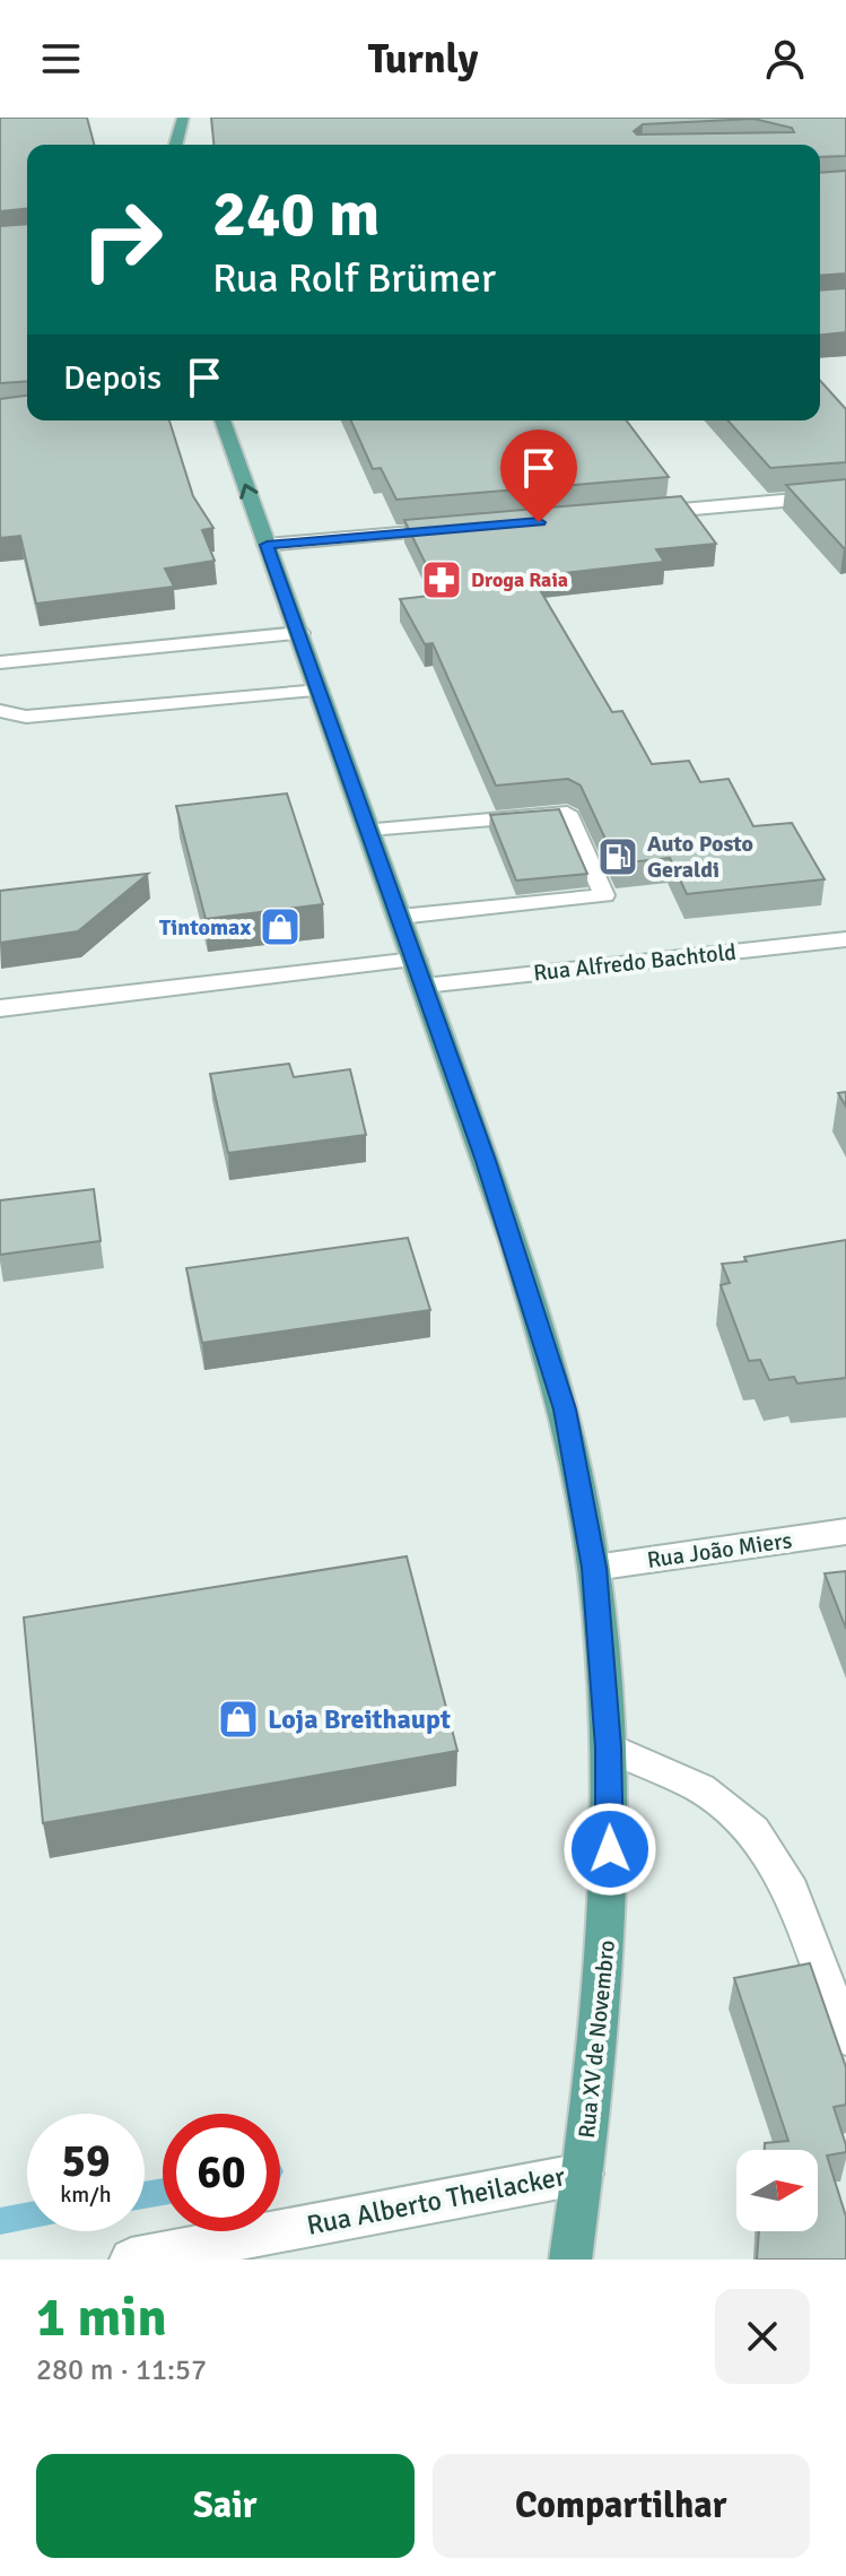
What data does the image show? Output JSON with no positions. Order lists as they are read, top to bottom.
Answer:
{
  "streets": {
    "main road": ["Rua XV de Novembro"],
    "street": ["Rua Alfredo Bachtold", "Rua João Miers", "Rua Alberto Theilacker"]
  },
  "crossings": [
    ["Rua Alfredo Bachtold", "Rua XV de Novembro"],
    ["Rua João Miers", "Rua XV de Novembro"],
    ["Rua XV de Novembro", "Rua Alberto Theilacker"]
  ],
  "places": {
    "pharmacy": ["Droga Raia"],
    "fuel station": ["Auto Posto Geraldi"],
    "shop": ["Tintomax", "Loja Breithaupt"]
  },
  "north": "right",
  "page": {
    "header": "Turnly",
    "turn": ["240 m", "Rua Rolf Brümer"],
    "then": "Depois",
    "speed": "59 km/h",
    "limit": "60",
    "heading": ["1 min", "280 m · 11:57"],
    "buttons": ["Sair", "Compartilhar"]
  }
}
